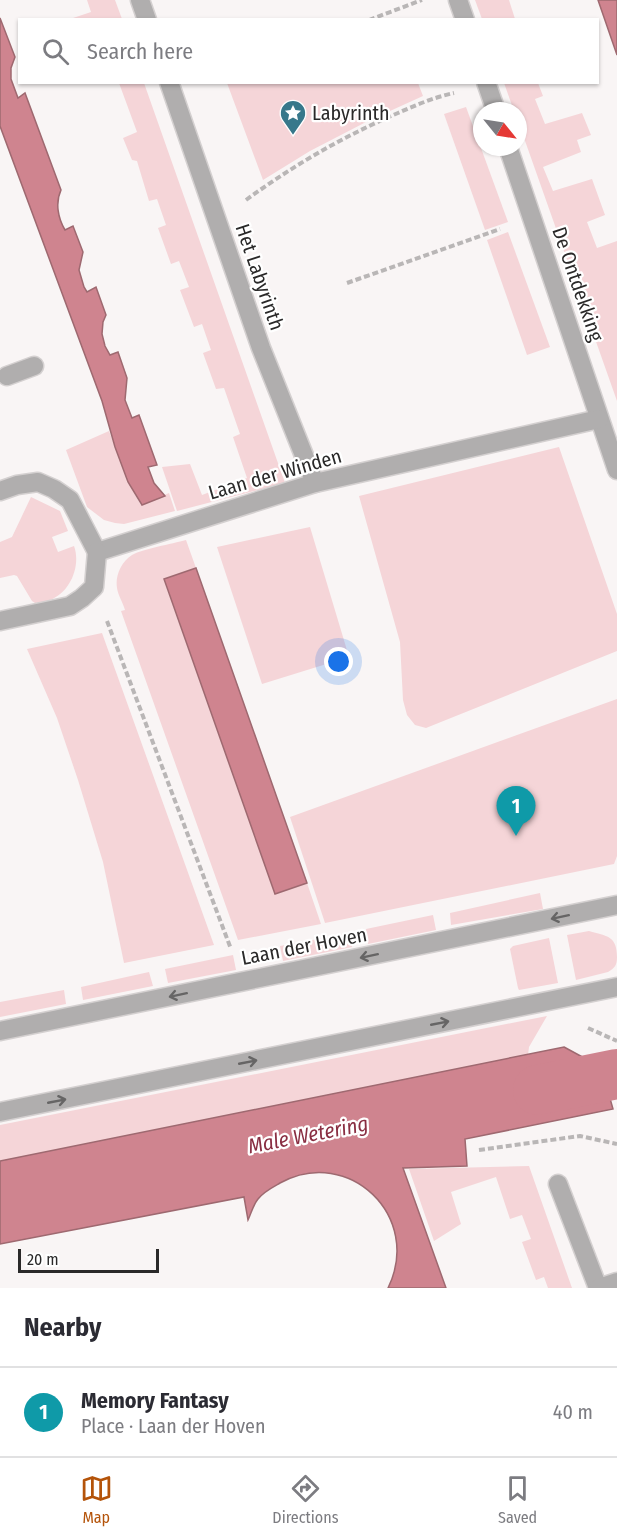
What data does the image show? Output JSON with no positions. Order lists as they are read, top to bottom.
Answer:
{
  "streets": {
    "street": [
      "Het Labyrinth",
      "De Ontdekking",
      "Laan der Winden",
      "Laan der Hoven"
    ]
  },
  "crossings": [
    ["Het Labyrinth", "Laan der Winden"],
    ["De Ontdekking", "Laan der Winden"]
  ],
  "water": ["Male Wetering"],
  "places": {
    "place": ["Labyrinth"]
  },
  "scale_bar": "20 m",
  "north": "bottom right",
  "page": {
    "search": "Search here",
    "pins": "1",
    "scale": "20 m",
    "heading": "Nearby",
    "list": [
      {
        "mark": "1",
        "name": "Memory Fantasy",
        "note": "Place · Laan der Hoven",
        "value": "40 m"
      }
    ],
    "nav": ["Map", "Directions", "Saved"]
  }
}
